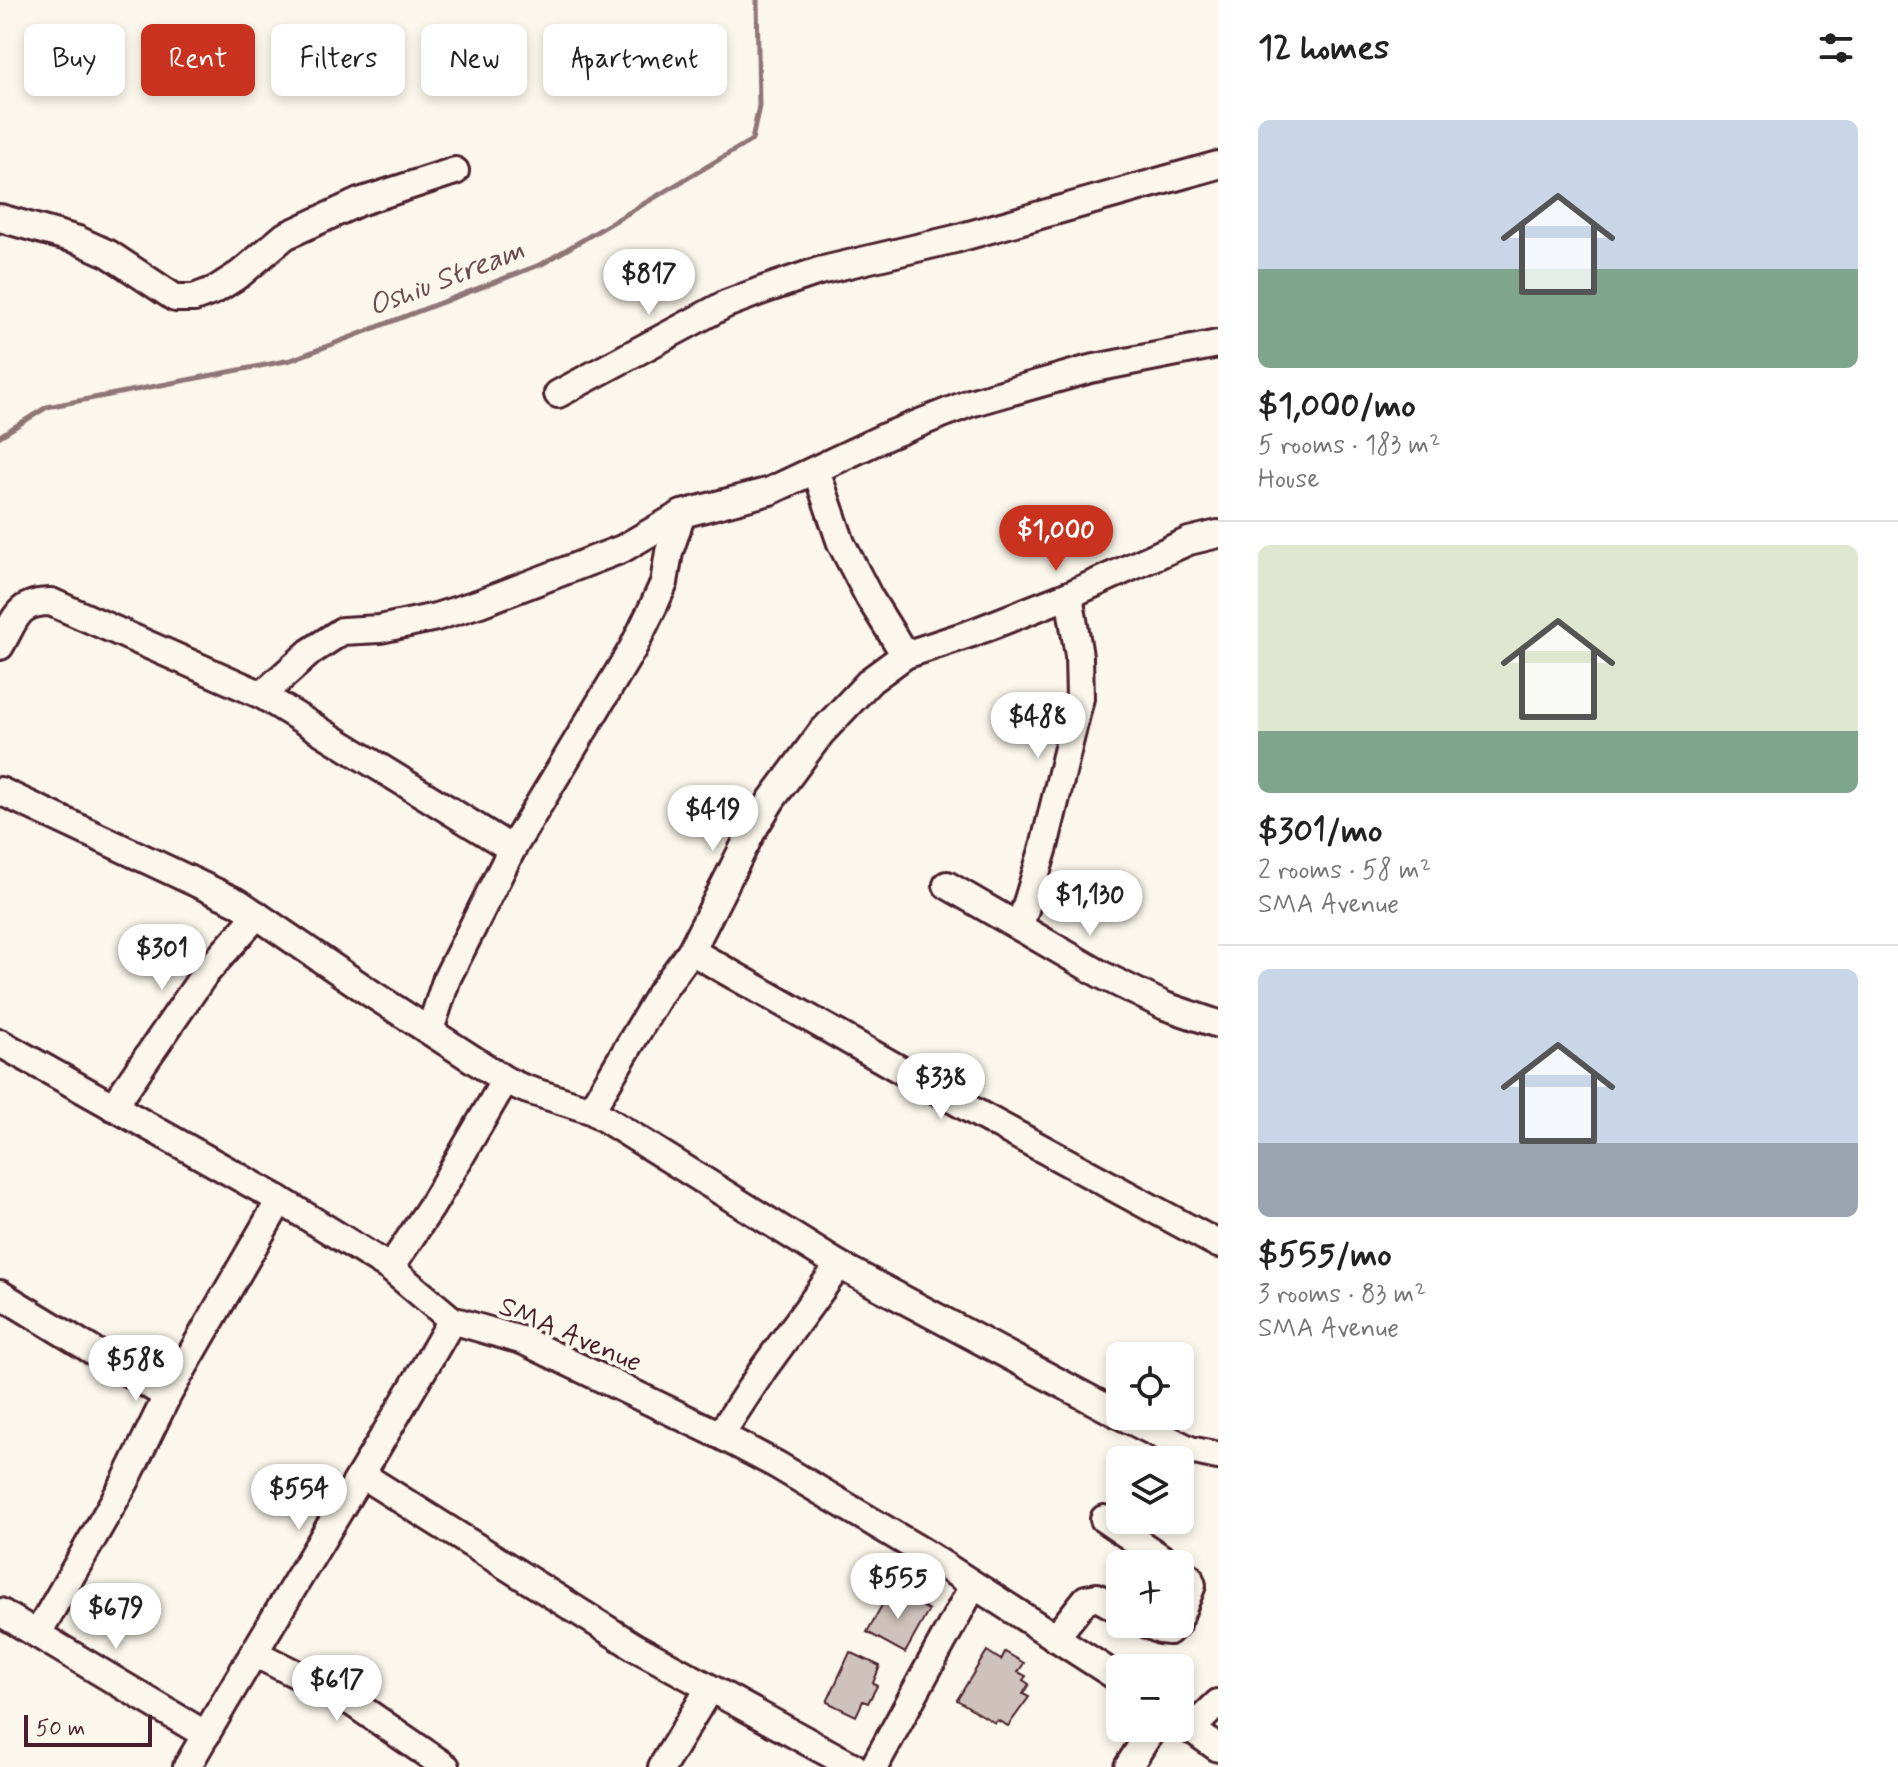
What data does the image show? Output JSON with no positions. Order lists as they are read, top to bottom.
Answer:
{
  "streets": {
    "street": ["SMA Avenue"]
  },
  "water": ["Oshiu Stream"],
  "scale_bar": "50 m",
  "page": {
    "heading": "12 homes",
    "chip": [
      "Buy",
      "Rent",
      "Filters",
      "New",
      "Apartment"
    ],
    "list": [
      {
        "name": "$1,000/mo",
        "note": "5 rooms · 183 m² · House"
      },
      {
        "name": "$301/mo",
        "note": "2 rooms · 58 m² · SMA Avenue"
      },
      {
        "name": "$555/mo",
        "note": "3 rooms · 83 m² · SMA Avenue"
      }
    ],
    "price": [
      "$817",
      "$1,000",
      "$488",
      "$419",
      "$1,130",
      "$301",
      "$338",
      "$588",
      "$554",
      "$555",
      "$679",
      "$617"
    ],
    "map_buttons": ["+", "−"],
    "scale": "50 m"
  }
}
